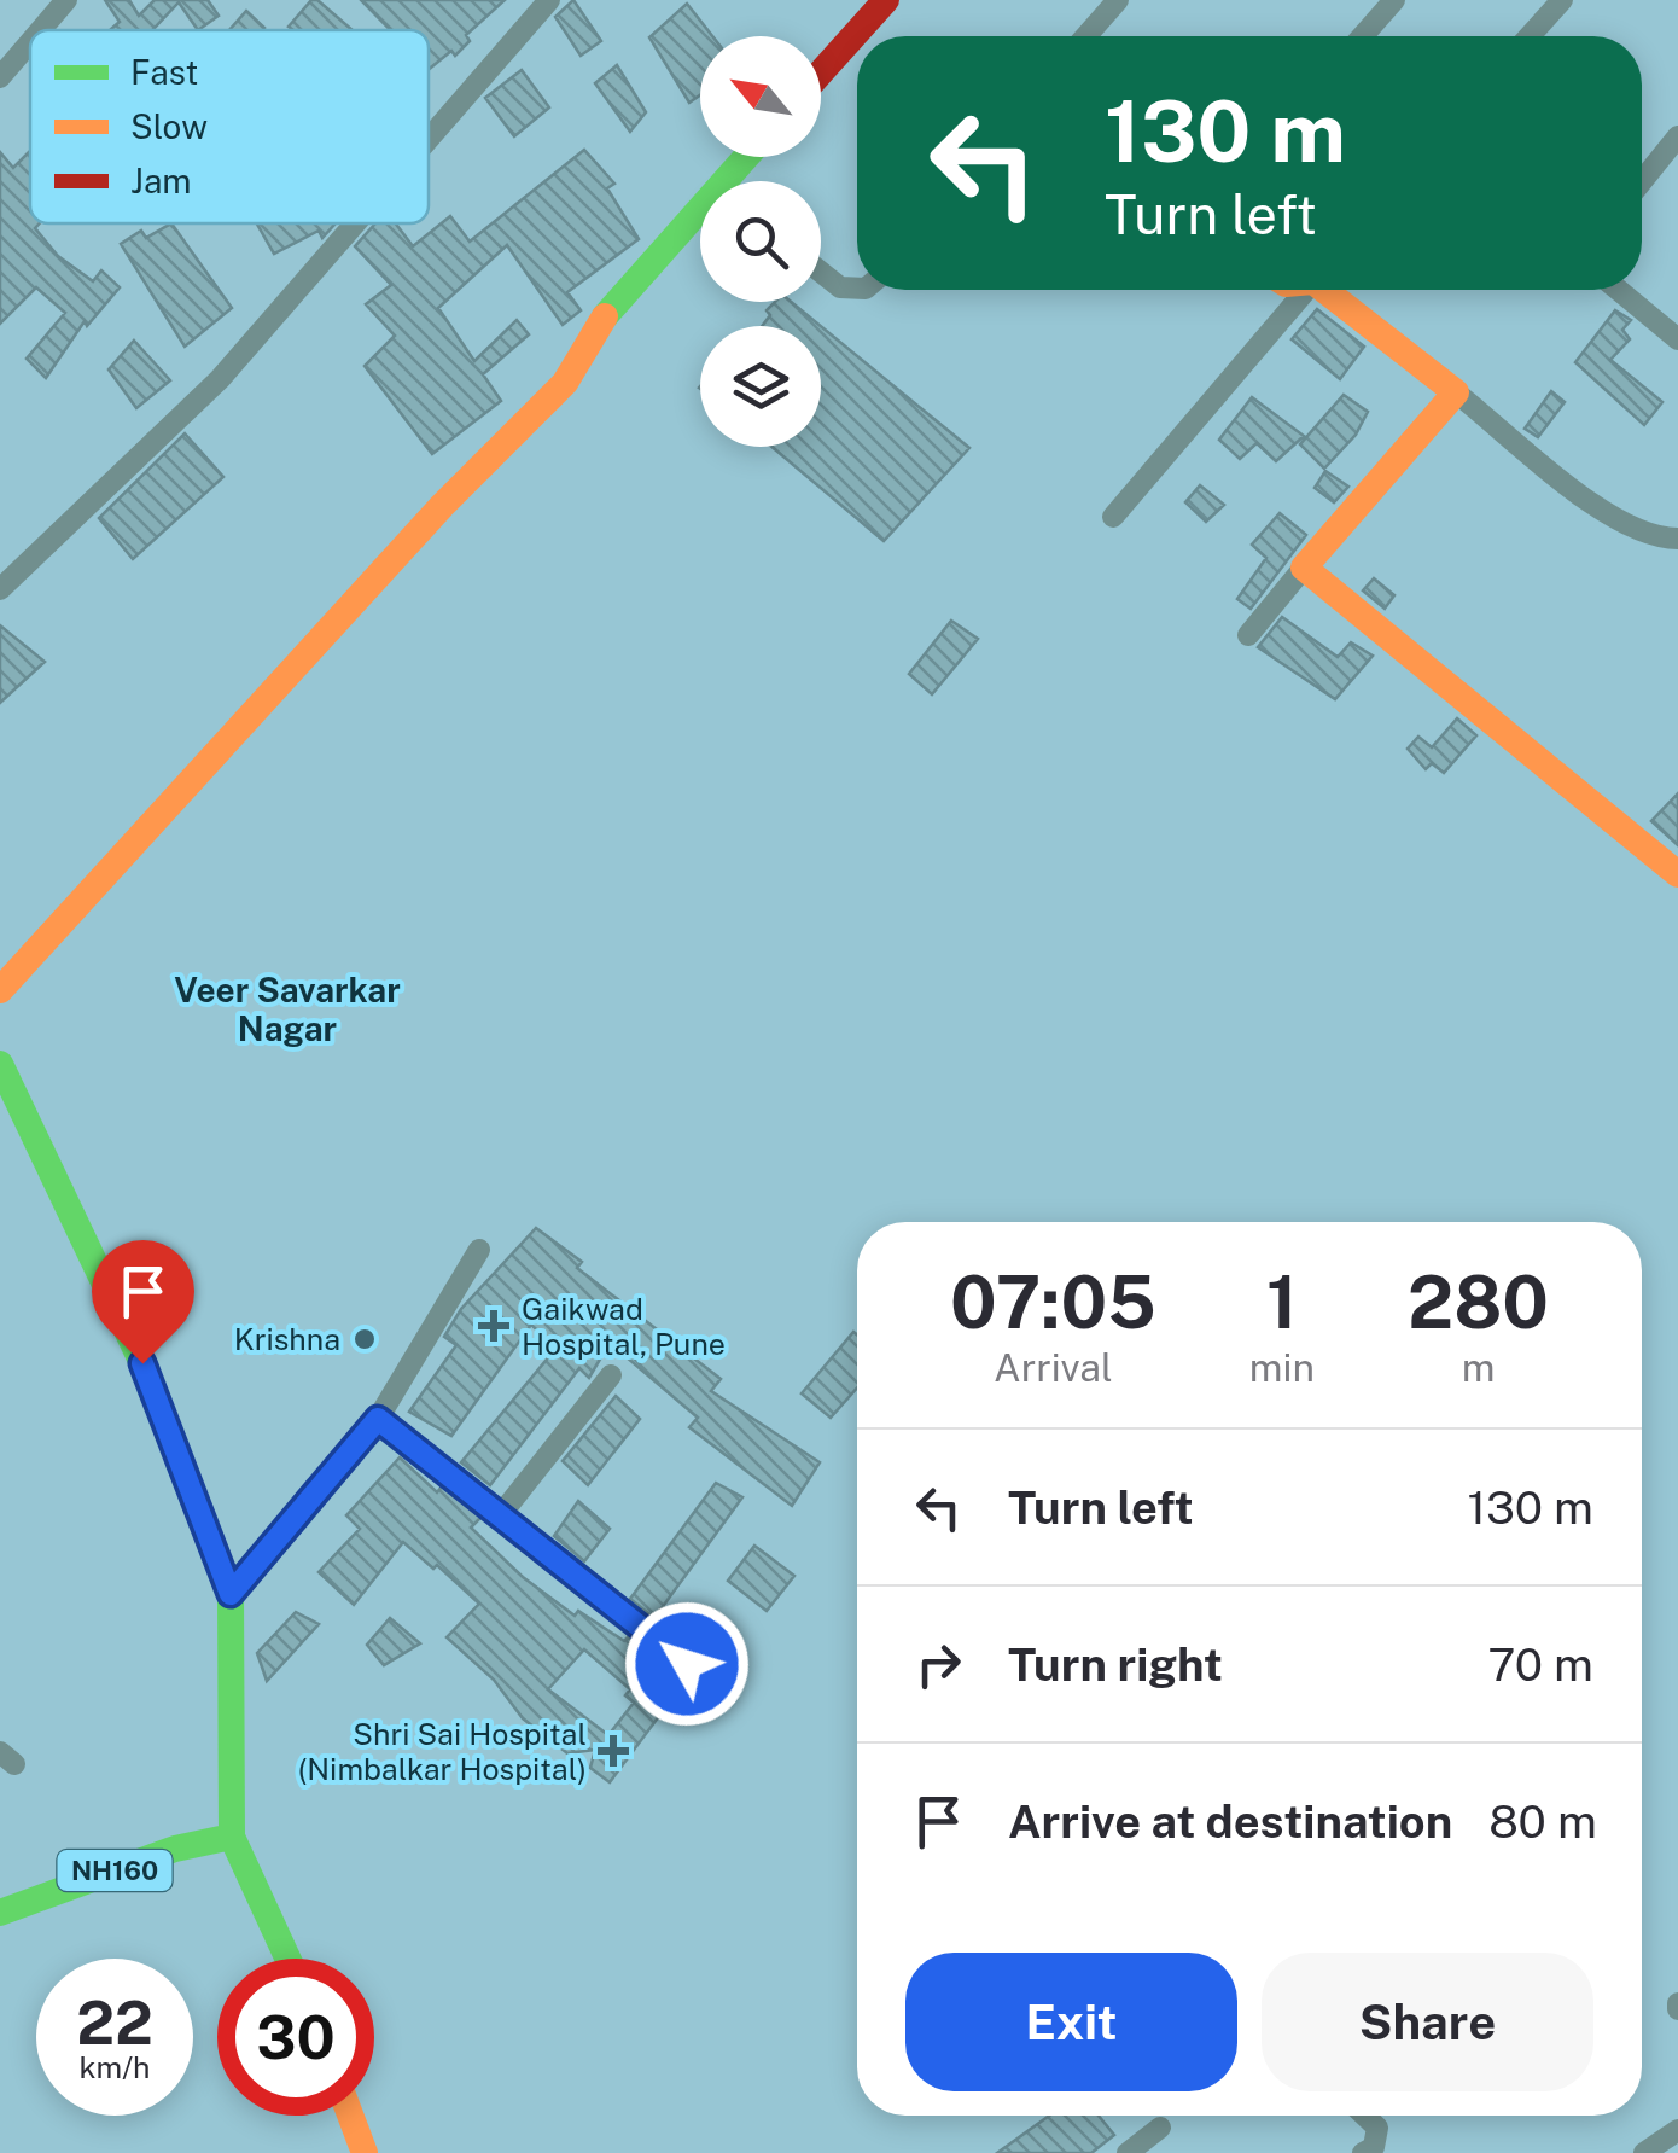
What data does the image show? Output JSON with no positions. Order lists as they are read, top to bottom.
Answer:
{
  "streets": {
    "main road": ["NH160"]
  },
  "districts": ["Veer Savarkar Nagar"],
  "places": {
    "health": ["Gaikwad Hospital, Pune", "Shri Sai Hospital (Nimbalkar Hospital)"],
    "other": ["Krishna"]
  },
  "legend": ["Fast", "Slow", "Jam"],
  "north": "top left",
  "page": {
    "turn": ["130 m", "Turn left"],
    "eta": [
      "07:05",
      "Arrival",
      "1",
      "min",
      "280",
      "m"
    ],
    "list": [
      {
        "name": "Turn left",
        "value": "130 m"
      },
      {
        "name": "Turn right",
        "value": "70 m"
      },
      {
        "name": "Arrive at destination",
        "value": "80 m"
      }
    ],
    "buttons": ["Exit", "Share"],
    "speed": "22 km/h",
    "limit": "30"
  }
}
